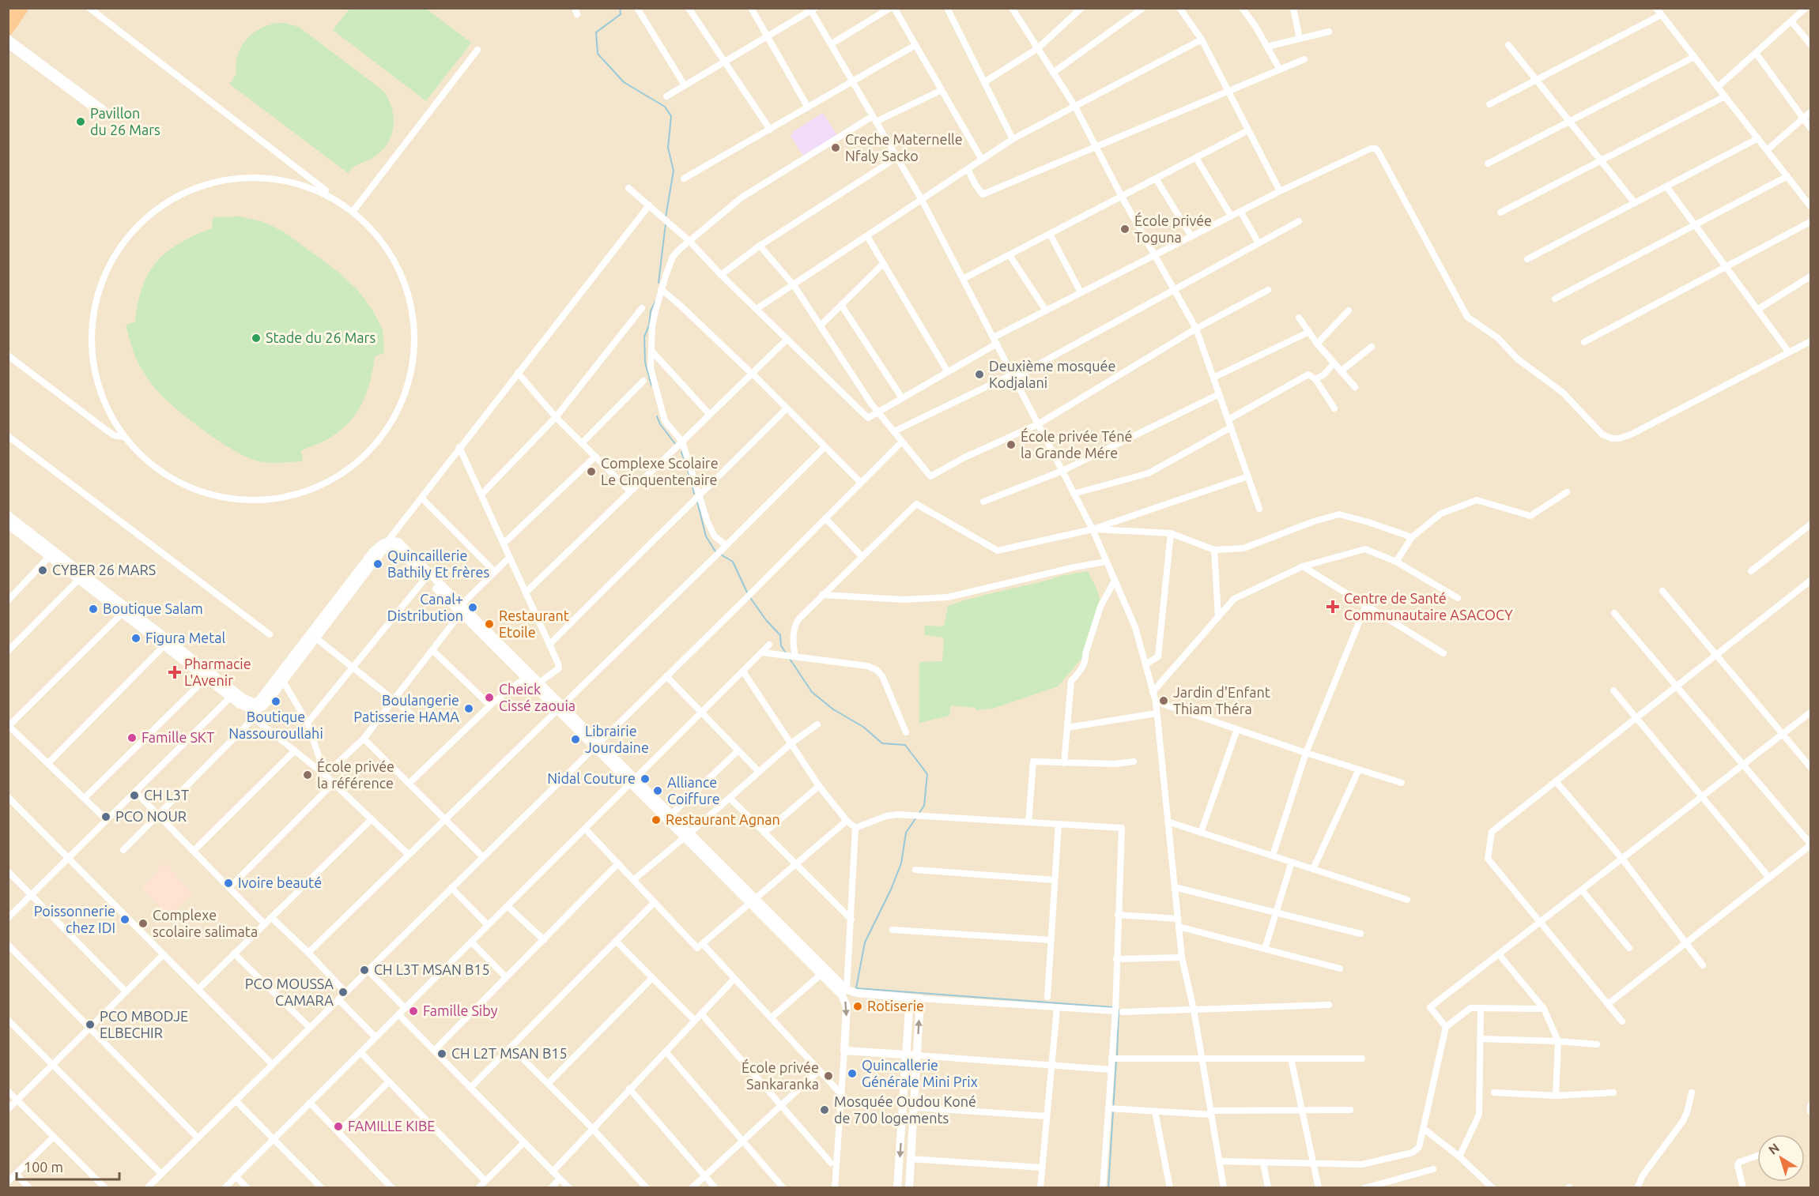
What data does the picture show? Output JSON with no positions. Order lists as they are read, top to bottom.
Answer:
{
  "places": {
    "other": [
      "Pavillon du 26 Mars",
      "Creche Maternelle Nfaly Sacko",
      "École privée Toguna",
      "Stade du 26 Mars",
      "Deuxième mosquée Kodjalani",
      "École privée Téné la Grande Mére",
      "Complexe Scolaire Le Cinquentenaire",
      "Quincaillerie Bathily Et frères",
      "CYBER 26 MARS",
      "Canal+ Distribution",
      "Boutique Salam",
      "Restaurant Etoile",
      "Figura Metal",
      "Cheick Cissé zaouia",
      "Jardin d'Enfant Thiam Théra",
      "Boutique Nassouroullahi",
      "Boulangerie Patisserie HAMA",
      "Famille SKT",
      "Librairie Jourdaine",
      "École privée la référence",
      "Nidal Couture",
      "Alliance Coiffure",
      "CH L3T",
      "PCO NOUR",
      "Restaurant Agnan",
      "Ivoire beauté",
      "Poissonnerie chez IDI",
      "Complexe scolaire salimata",
      "CH L3T MSAN B15",
      "PCO MOUSSA CAMARA",
      "Rotiserie",
      "Famille Siby",
      "PCO MBODJE ELBECHIR",
      "CH L2T MSAN B15",
      "Quincallerie Générale Mini Prix",
      "École privée Sankaranka",
      "Mosquée Oudou Koné de 700 logements",
      "FAMILLE KIBE"
    ],
    "health": ["Centre de Santé Communautaire ASACOCY", "Pharmacie L'Avenir"]
  },
  "scale_bar": "100 m",
  "north": "top left"
}
